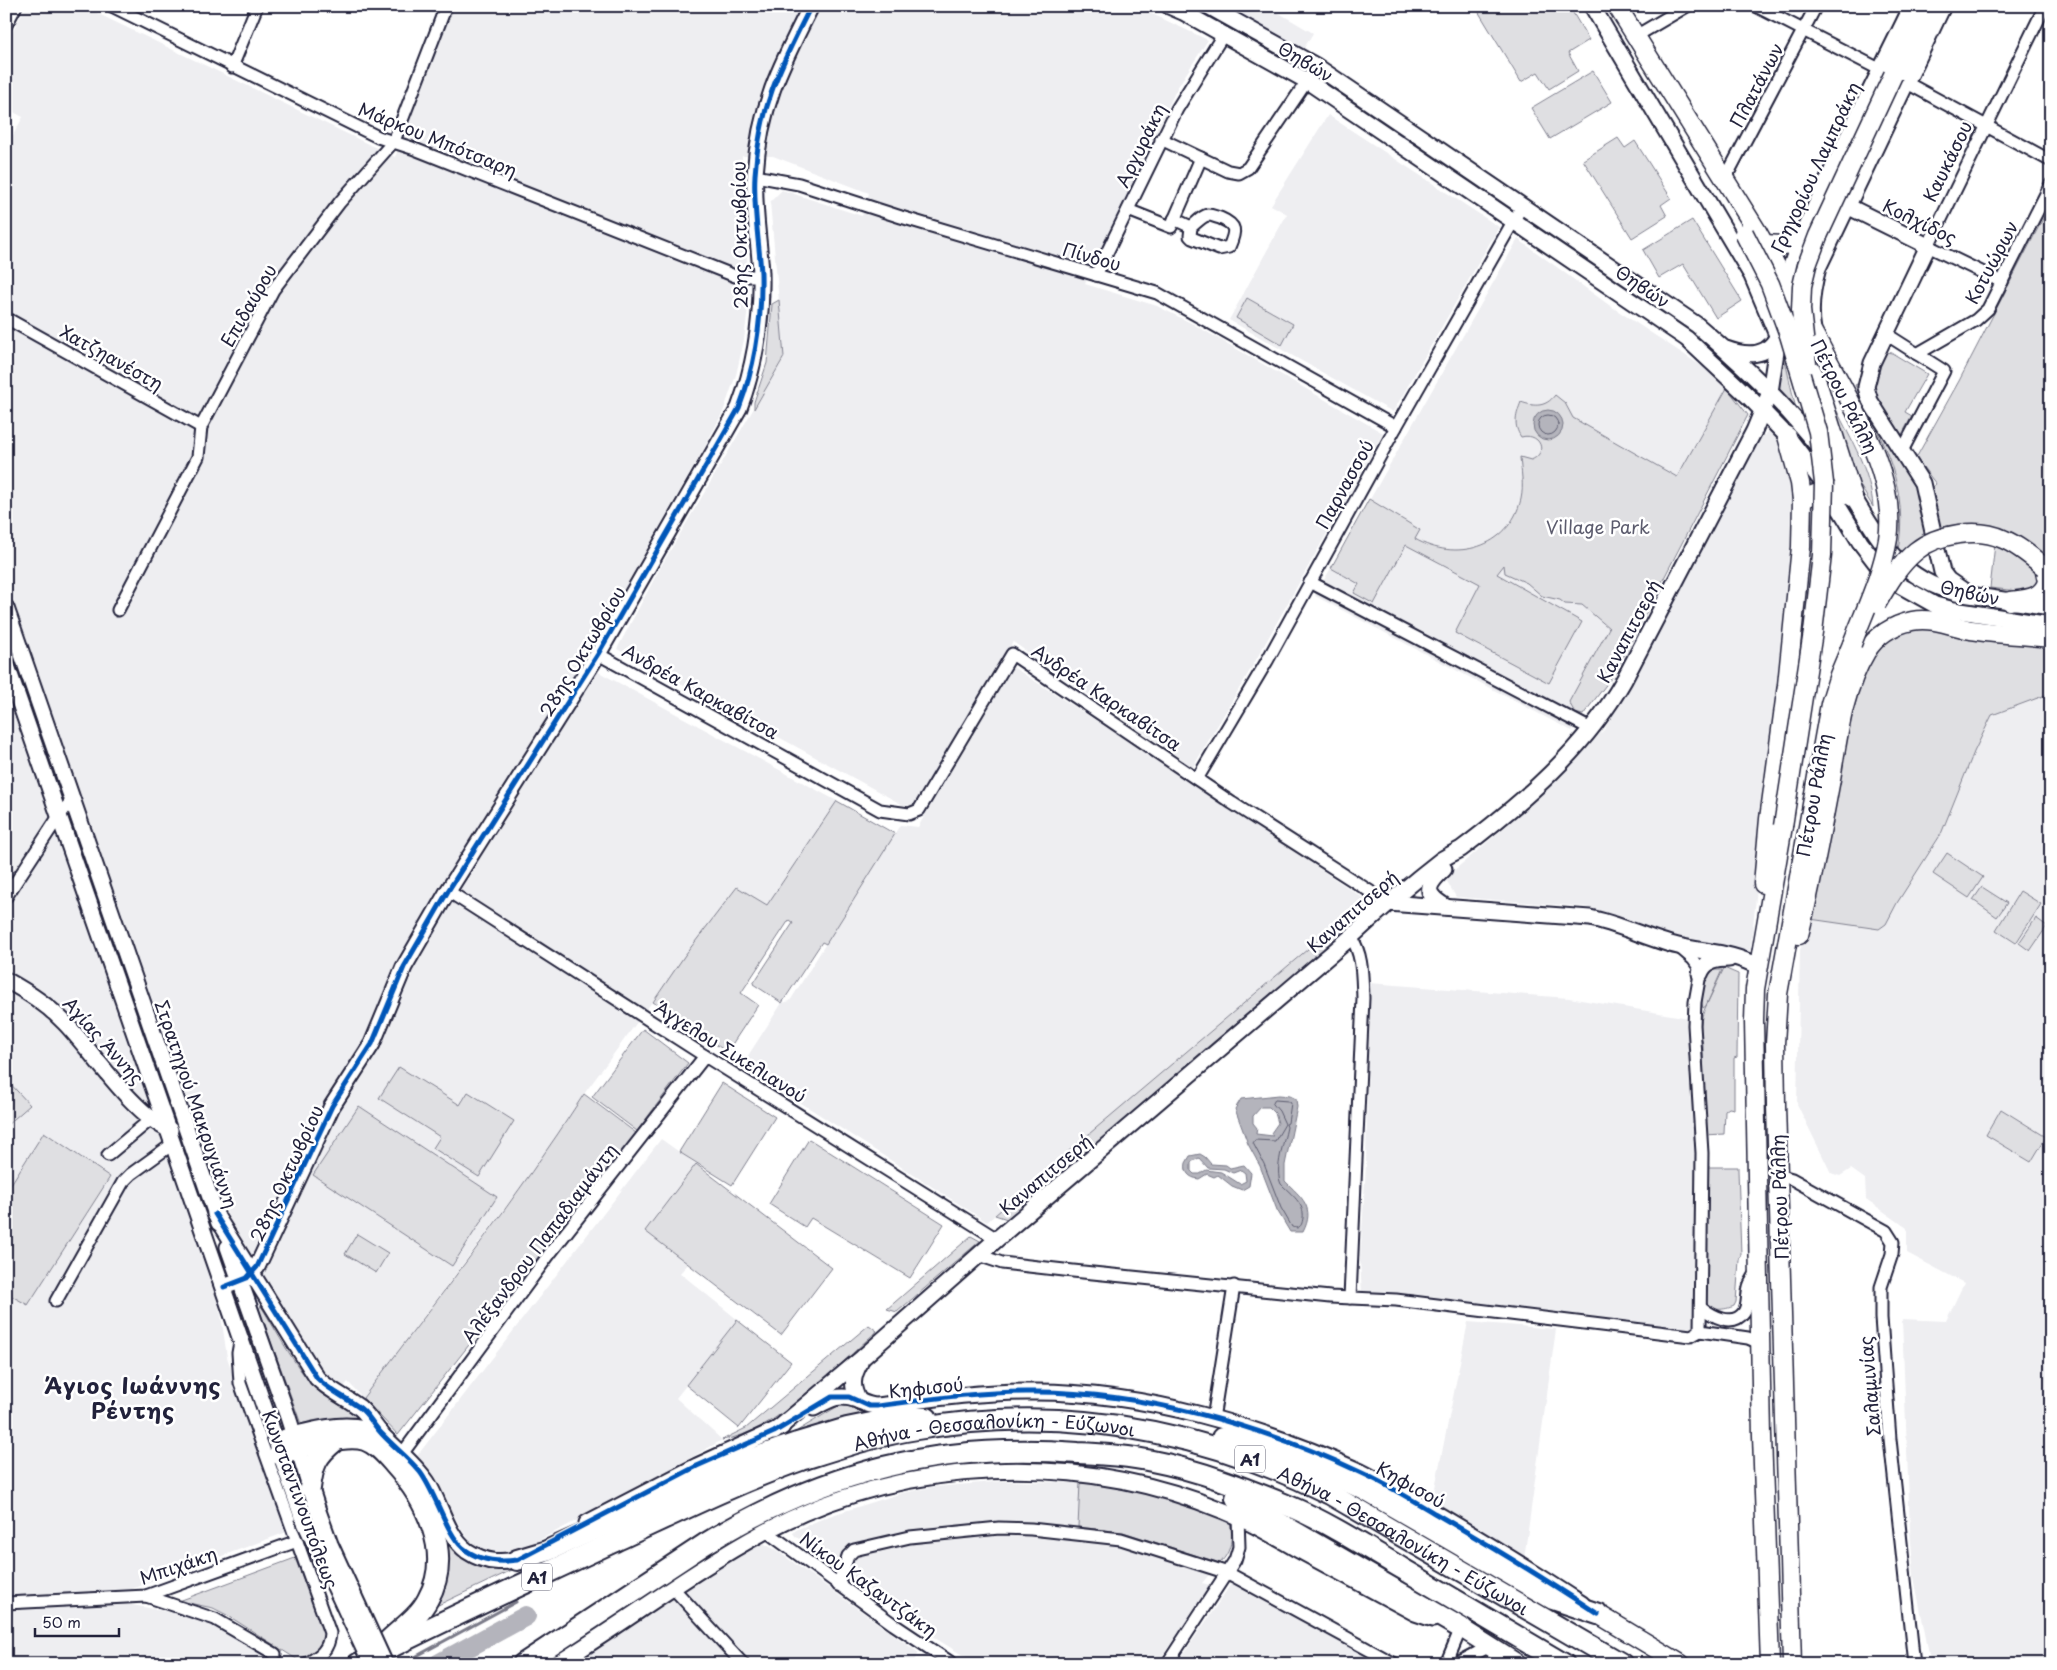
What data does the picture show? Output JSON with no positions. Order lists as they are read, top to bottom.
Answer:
{
  "streets": {
    "highway": ["Αθήνα - Θεσσαλονίκη - Εύζωνοι", "Α1"],
    "main road": ["Πέτρου Ράλλη", "Κηφισού"],
    "street": [
      "Θηβών",
      "Πλατάνων",
      "Μάρκου Μπότσαρη",
      "Αργυράκη",
      "Καυκάσου",
      "Γρηγορίου Λαμπράκη",
      "Κολχίδος",
      "28ης Οκτωβρίου",
      "Πίνδου",
      "Κοτυώρων",
      "Επιδαύρου",
      "Χατζηανέστη",
      "Παρνασσού",
      "Καναπιτσερή",
      "Ανδρέα Καρκαβίτσα",
      "Αγίας Άννης",
      "Άγγελου Σικελιανού",
      "Στρατηγού Μακρυγιάννη",
      "Αλέξανδρου Παπαδιαμάντη",
      "Σαλαμινίας",
      "Κωνσταντινουπόλεως",
      "Μπιχάκη",
      "Νίκου Καζαντζάκη"
    ]
  },
  "crossings": [
    ["Θηβών", "Αργυράκη"],
    ["Θηβών", "Καυκάσου"],
    ["Θηβών", "Γρηγορίου Λαμπράκη"],
    ["Θηβών", "Παρνασσού"],
    ["Θηβών", "Καναπιτσερή"],
    ["Πλατάνων", "Πέτρου Ράλλη"],
    ["Μάρκου Μπότσαρη", "28ης Οκτωβρίου"],
    ["Μάρκου Μπότσαρη", "Επιδαύρου"],
    ["Αργυράκη", "Πίνδου"],
    ["Καυκάσου", "Κολχίδος"],
    ["Γρηγορίου Λαμπράκη", "Κολχίδος"],
    ["Γρηγορίου Λαμπράκη", "Πέτρου Ράλλη"],
    ["Γρηγορίου Λαμπράκη", "Καναπιτσερή"],
    ["Κολχίδος", "Κοτυώρων"],
    ["28ης Οκτωβρίου", "Πίνδου"],
    ["28ης Οκτωβρίου", "Ανδρέα Καρκαβίτσα"],
    ["28ης Οκτωβρίου", "Άγγελου Σικελιανού"],
    ["28ης Οκτωβρίου", "Στρατηγού Μακρυγιάννη"],
    ["Πίνδου", "Παρνασσού"],
    ["Επιδαύρου", "Χατζηανέστη"],
    ["Πέτρου Ράλλη", "Σαλαμινίας"],
    ["Παρνασσού", "Ανδρέα Καρκαβίτσα"],
    ["Καναπιτσερή", "Ανδρέα Καρκαβίτσα"],
    ["Καναπιτσερή", "Άγγελου Σικελιανού"],
    ["Καναπιτσερή", "Κηφισού"],
    ["Αγίας Άννης", "Στρατηγού Μακρυγιάννη"],
    ["Άγγελου Σικελιανού", "Αλέξανδρου Παπαδιαμάντη"],
    ["Στρατηγού Μακρυγιάννη", "Αθήνα - Θεσσαλονίκη - Εύζωνοι"],
    ["Στρατηγού Μακρυγιάννη", "Κωνσταντινουπόλεως"],
    ["Κωνσταντινουπόλεως", "Μπιχάκη"]
  ],
  "districts": ["Άγιος Ιωάννης Ρέντης"],
  "parks": ["Village Park"],
  "scale_bar": "50 m"
}
